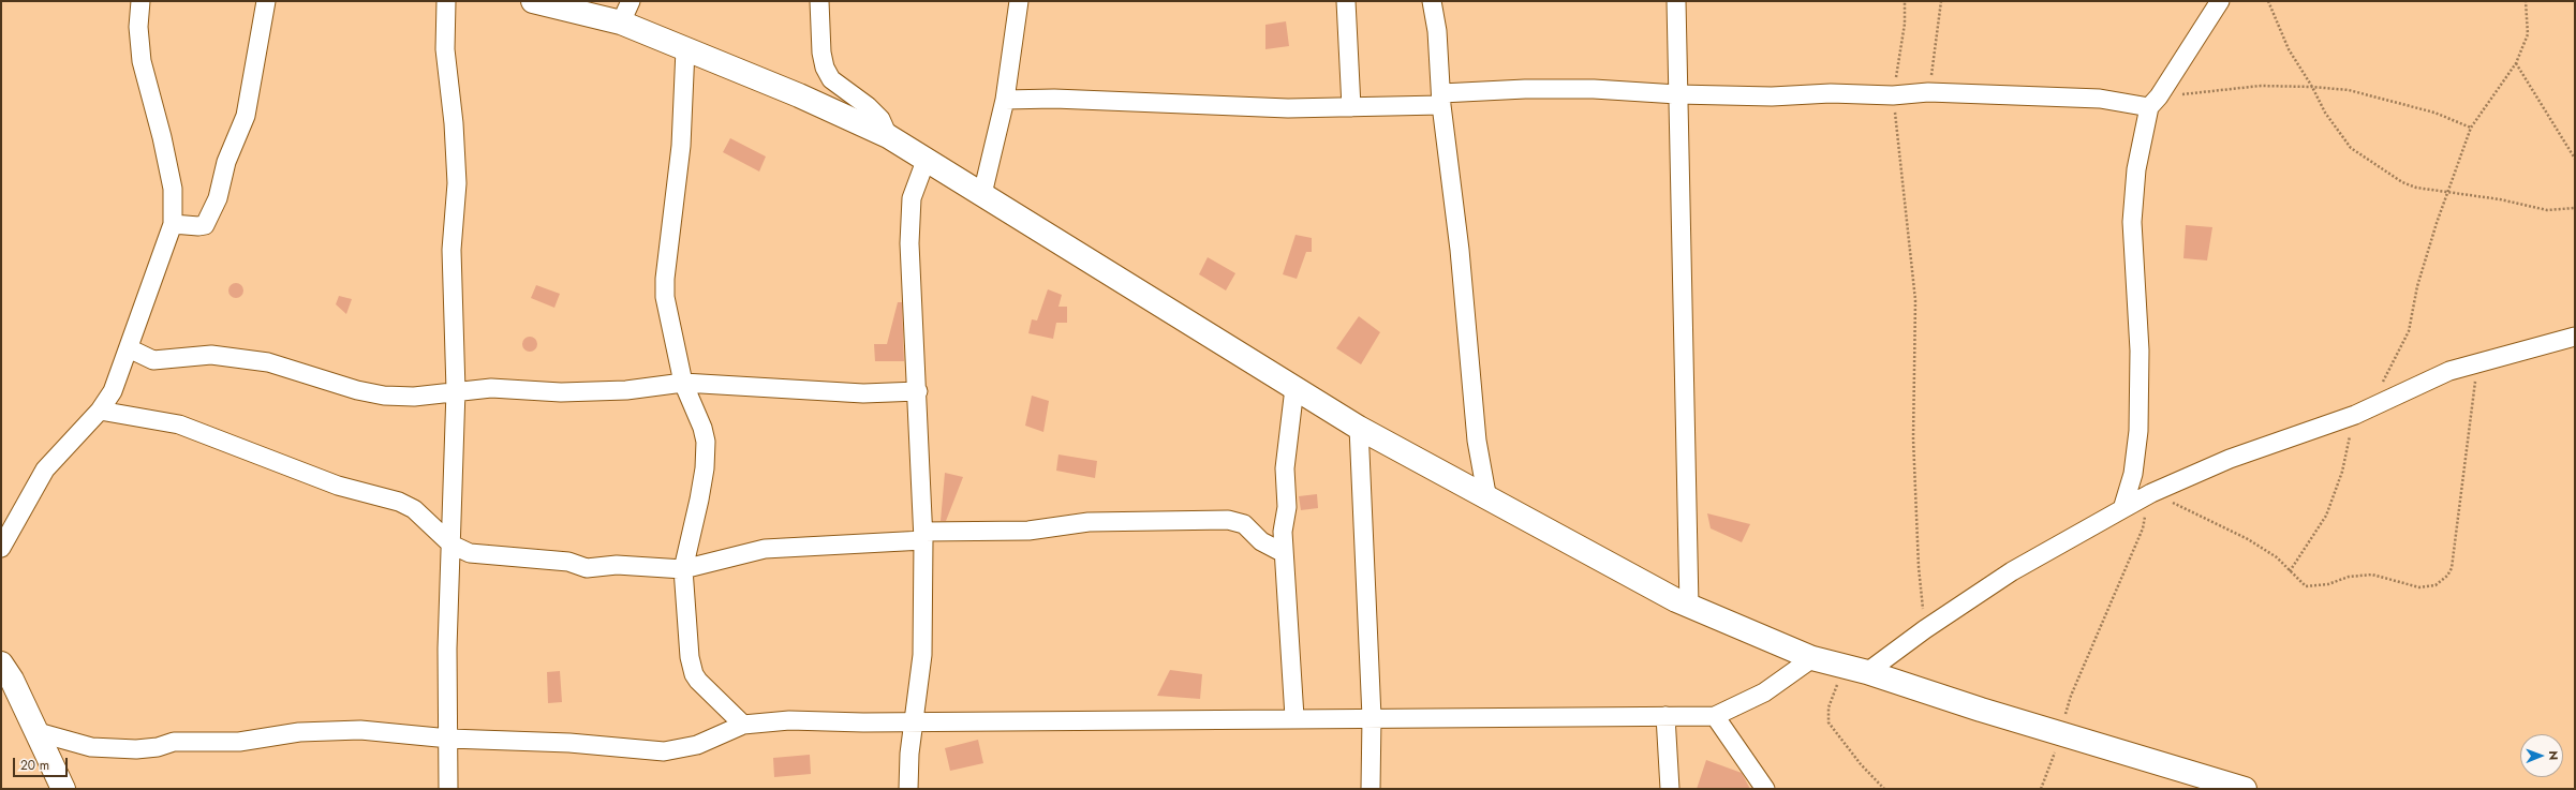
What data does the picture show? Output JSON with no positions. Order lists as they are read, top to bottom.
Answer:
{
  "scale_bar": "20 m",
  "north": "right"
}
